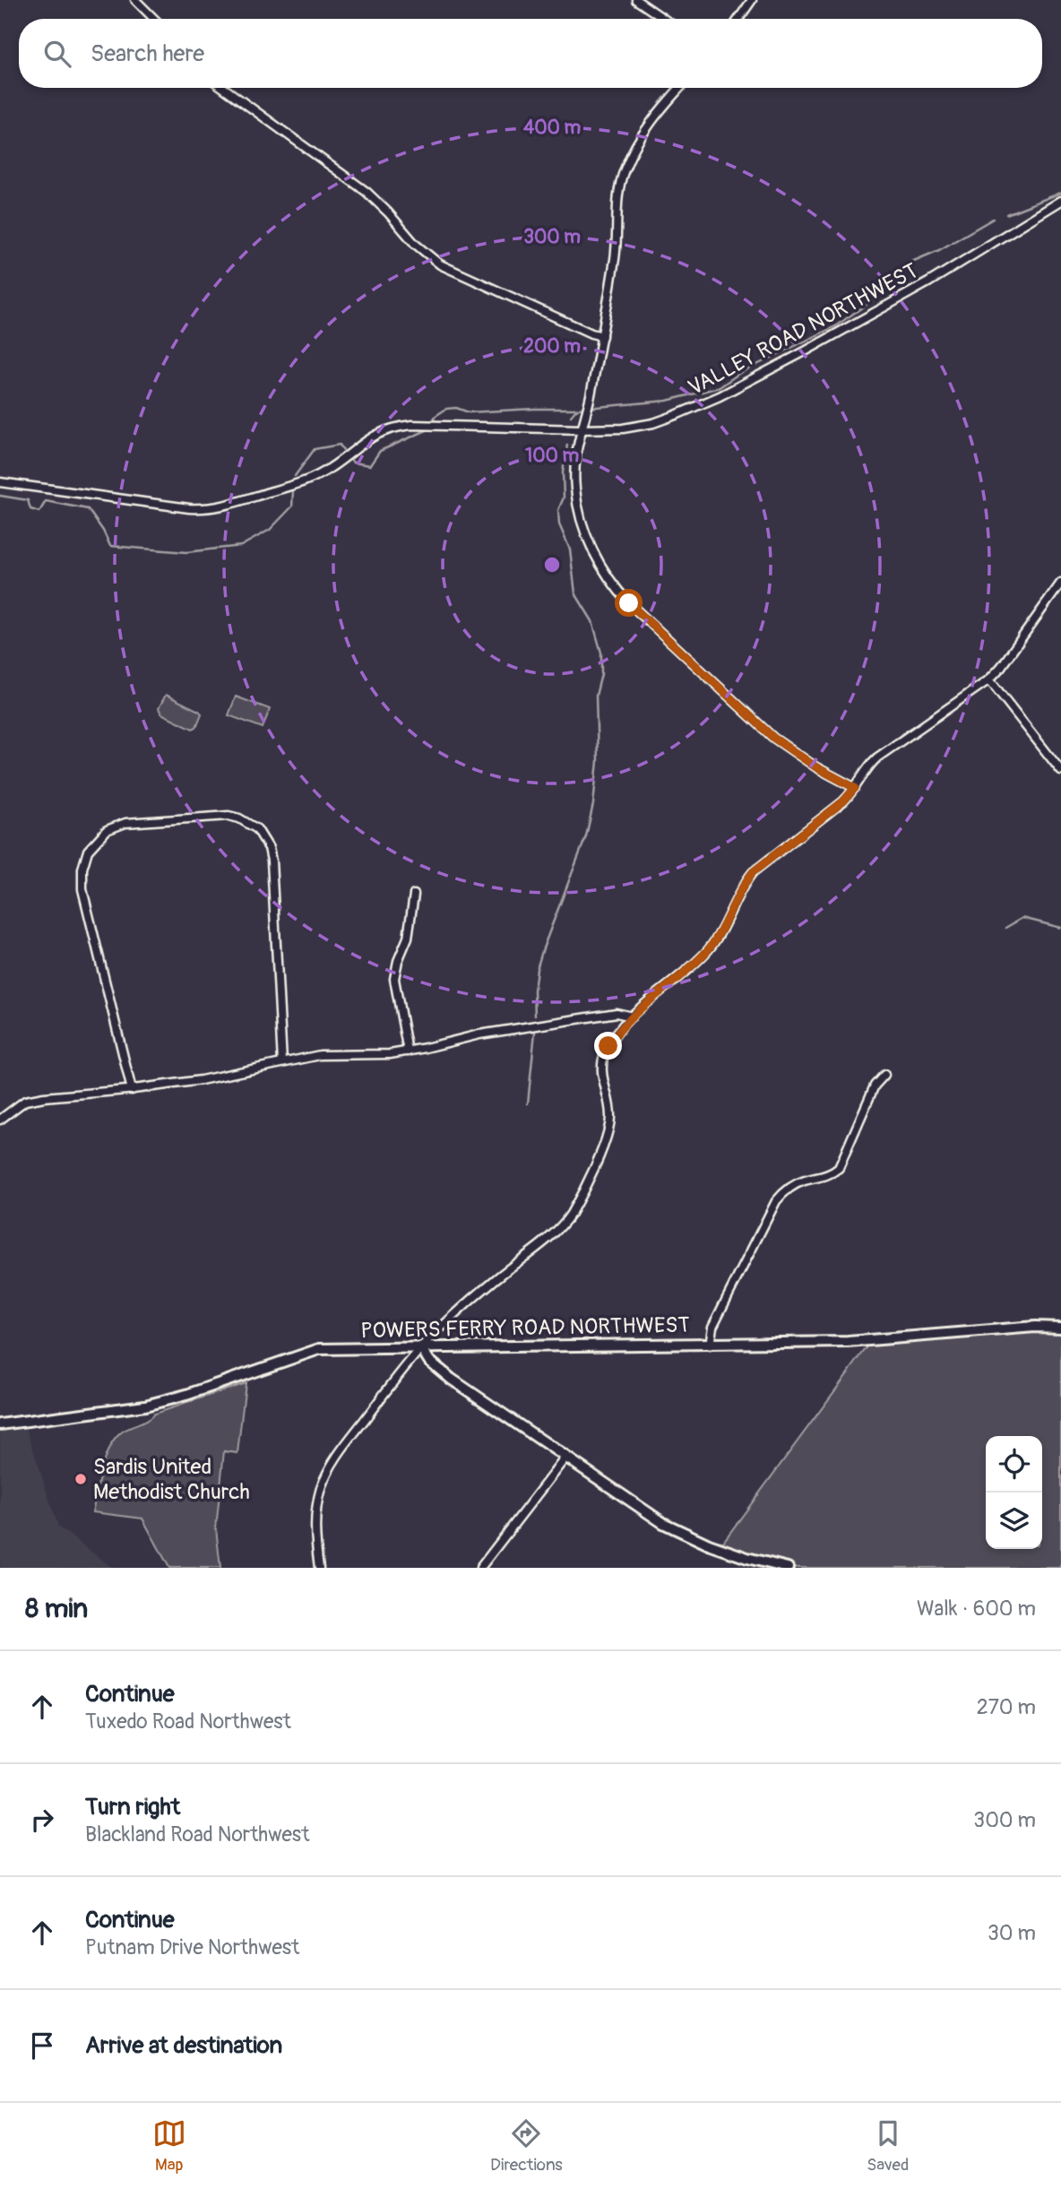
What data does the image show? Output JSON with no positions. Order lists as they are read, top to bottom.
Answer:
{
  "streets": {
    "street": ["VALLEY ROAD NORTHWEST", "POWERS FERRY ROAD NORTHWEST"]
  },
  "places": ["Sardis United Methodist Church"],
  "page": {
    "search": "Search here",
    "heading": ["8 min", "Walk · 600 m"],
    "list": [
      ["Continue", "Tuxedo Road Northwest", "270 m"],
      ["Turn right", "Blackland Road Northwest", "300 m"],
      ["Continue", "Putnam Drive Northwest", "30 m"],
      "Arrive at destination"
    ],
    "nav": ["Map", "Directions", "Saved"]
  },
  "rings": [
    "400 m",
    "300 m",
    "200 m",
    "100 m"
  ]
}
